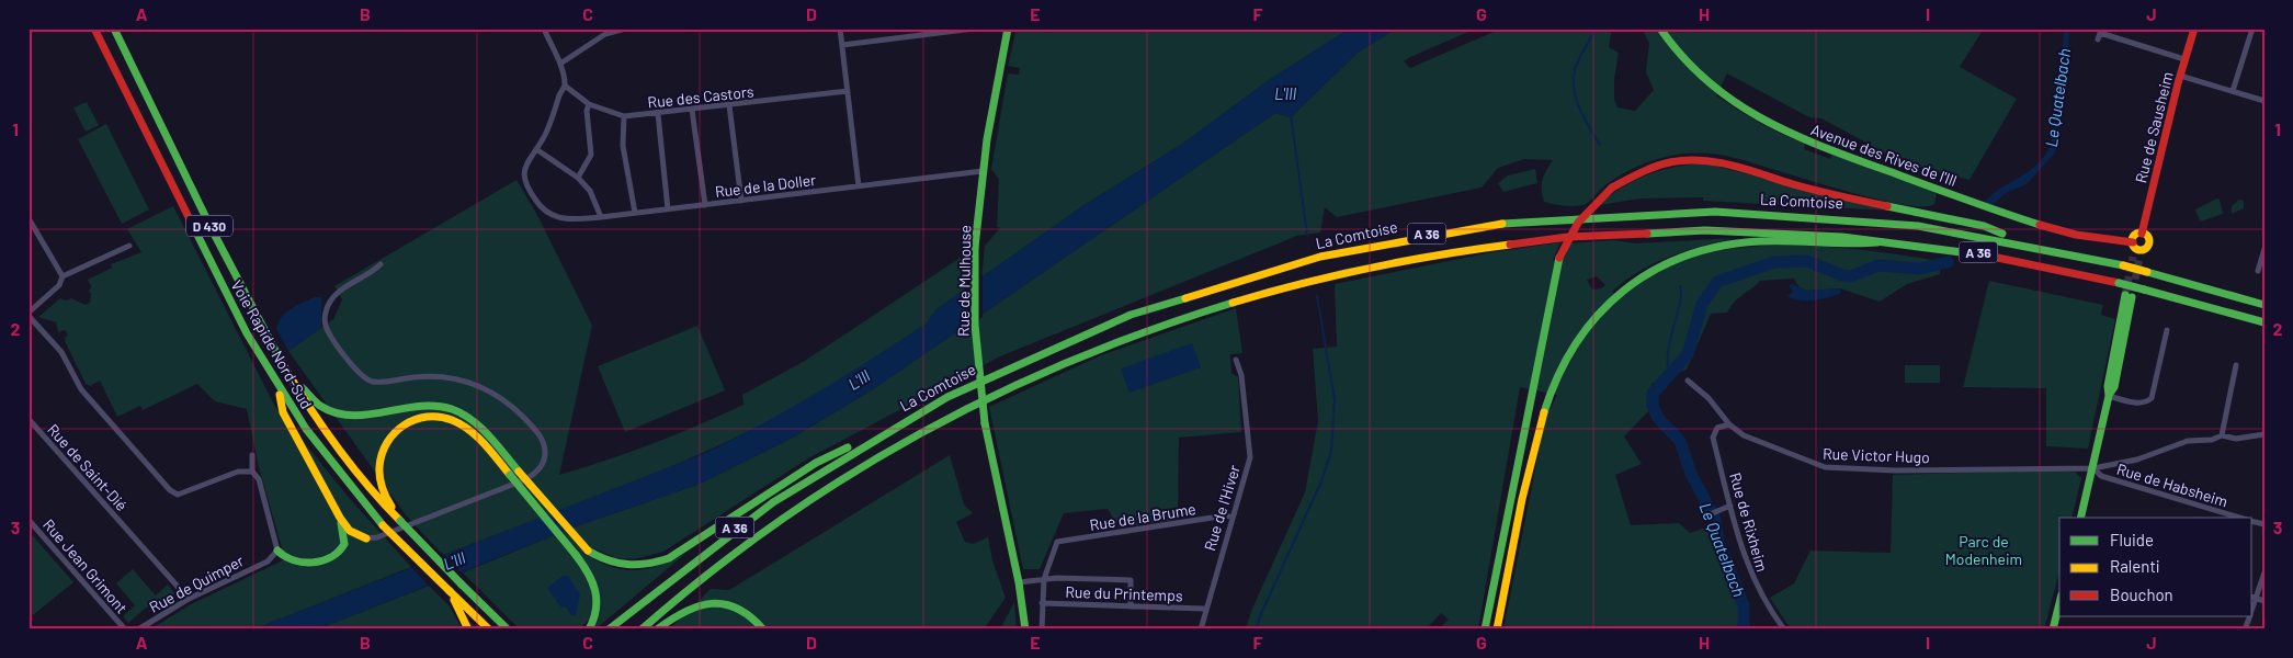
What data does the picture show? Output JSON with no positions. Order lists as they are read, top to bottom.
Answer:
{
  "streets": {
    "main road": [
      "Rue de Sausheim",
      "Avenue des Rives de l'Ill",
      "La Comtoise",
      "D 430",
      "A 36",
      "Rue de Mulhouse",
      "Voie Rapide Nord-Sud"
    ],
    "street": [
      "Rue des Castors",
      "Rue de la Doller",
      "Rue Victor Hugo",
      "Rue de Saint-Dié",
      "Rue de Habsheim",
      "Rue de l'Hiver",
      "Rue de la Brume",
      "Rue de Rixheim",
      "Rue Jean Grimont",
      "Rue de Quimper",
      "Rue du Printemps"
    ]
  },
  "crossings": [
    ["Rue de Sausheim", "Avenue des Rives de l'Ill"],
    ["Rue de la Doller", "Rue de Mulhouse"],
    ["Rue Victor Hugo", "Rue de Habsheim"],
    ["Rue Victor Hugo", "Rue de Rixheim"],
    ["Rue de Saint-Dié", "Rue de Quimper"],
    ["Rue de l'Hiver", "Rue de la Brume"],
    ["Rue de l'Hiver", "Rue du Printemps"]
  ],
  "water": ["L'Ill", "Le Quatelbach"],
  "parks": ["Parc de Modenheim"],
  "legend": ["Fluide", "Ralenti", "Bouchon"],
  "grid": {
    "columns": [
      "A",
      "B",
      "C",
      "D",
      "E",
      "F",
      "G",
      "H",
      "I",
      "J"
    ],
    "rows": ["1", "2", "3"]
  }
}
